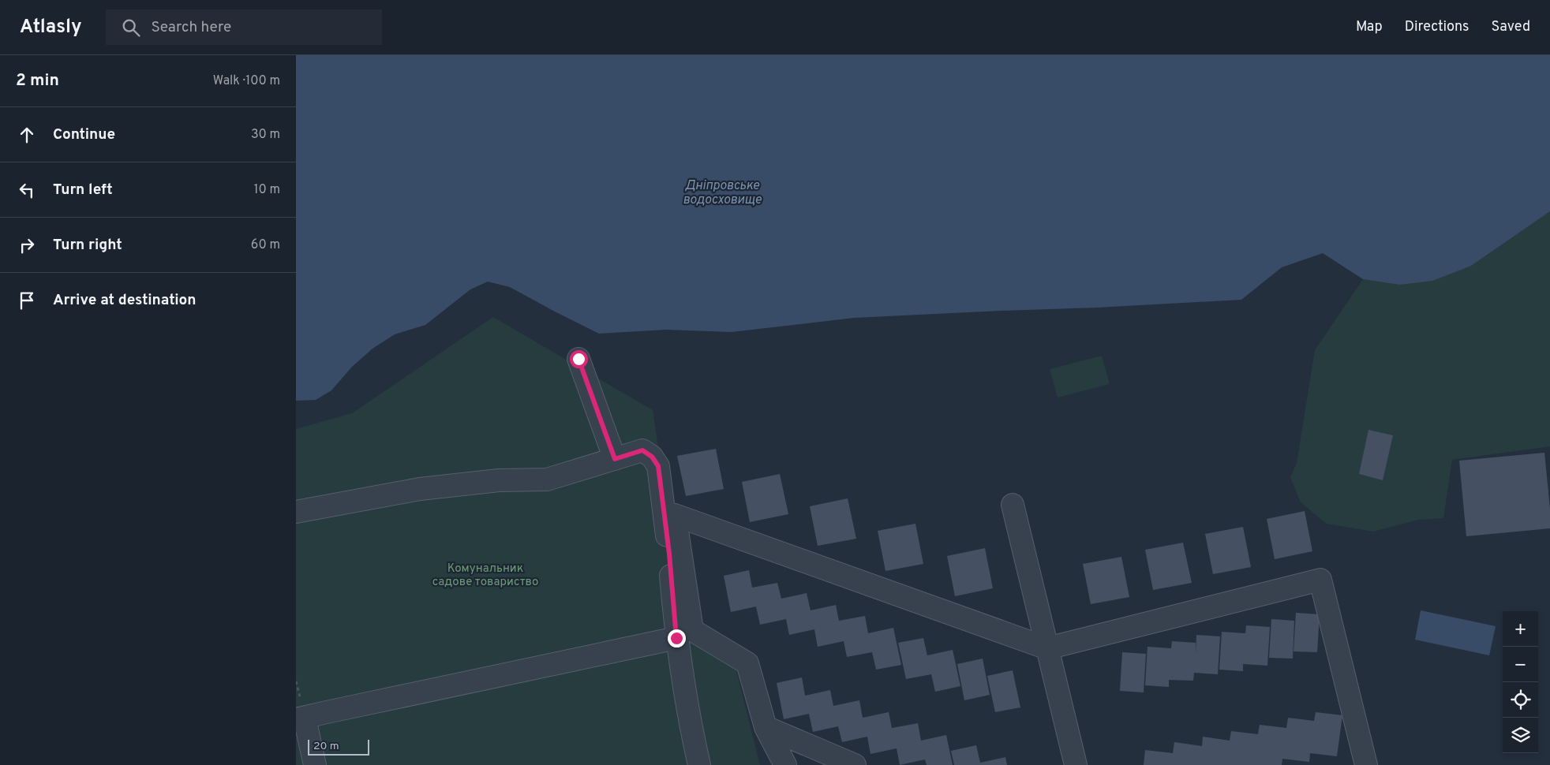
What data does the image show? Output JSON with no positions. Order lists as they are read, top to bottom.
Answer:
{
  "water": ["Дніпровське водосховище"],
  "parks": ["Комунальник садове товариство"],
  "scale_bar": "20 m",
  "page": {
    "header": "Atlasly",
    "search": "Search here",
    "nav": ["Map", "Directions", "Saved"],
    "heading": ["2 min", "Walk · 100 m"],
    "list": [
      ["Continue", "30 m"],
      ["Turn left", "10 m"],
      ["Turn right", "60 m"],
      "Arrive at destination"
    ],
    "map_buttons": ["+", "−"],
    "scale": "20 m"
  }
}
